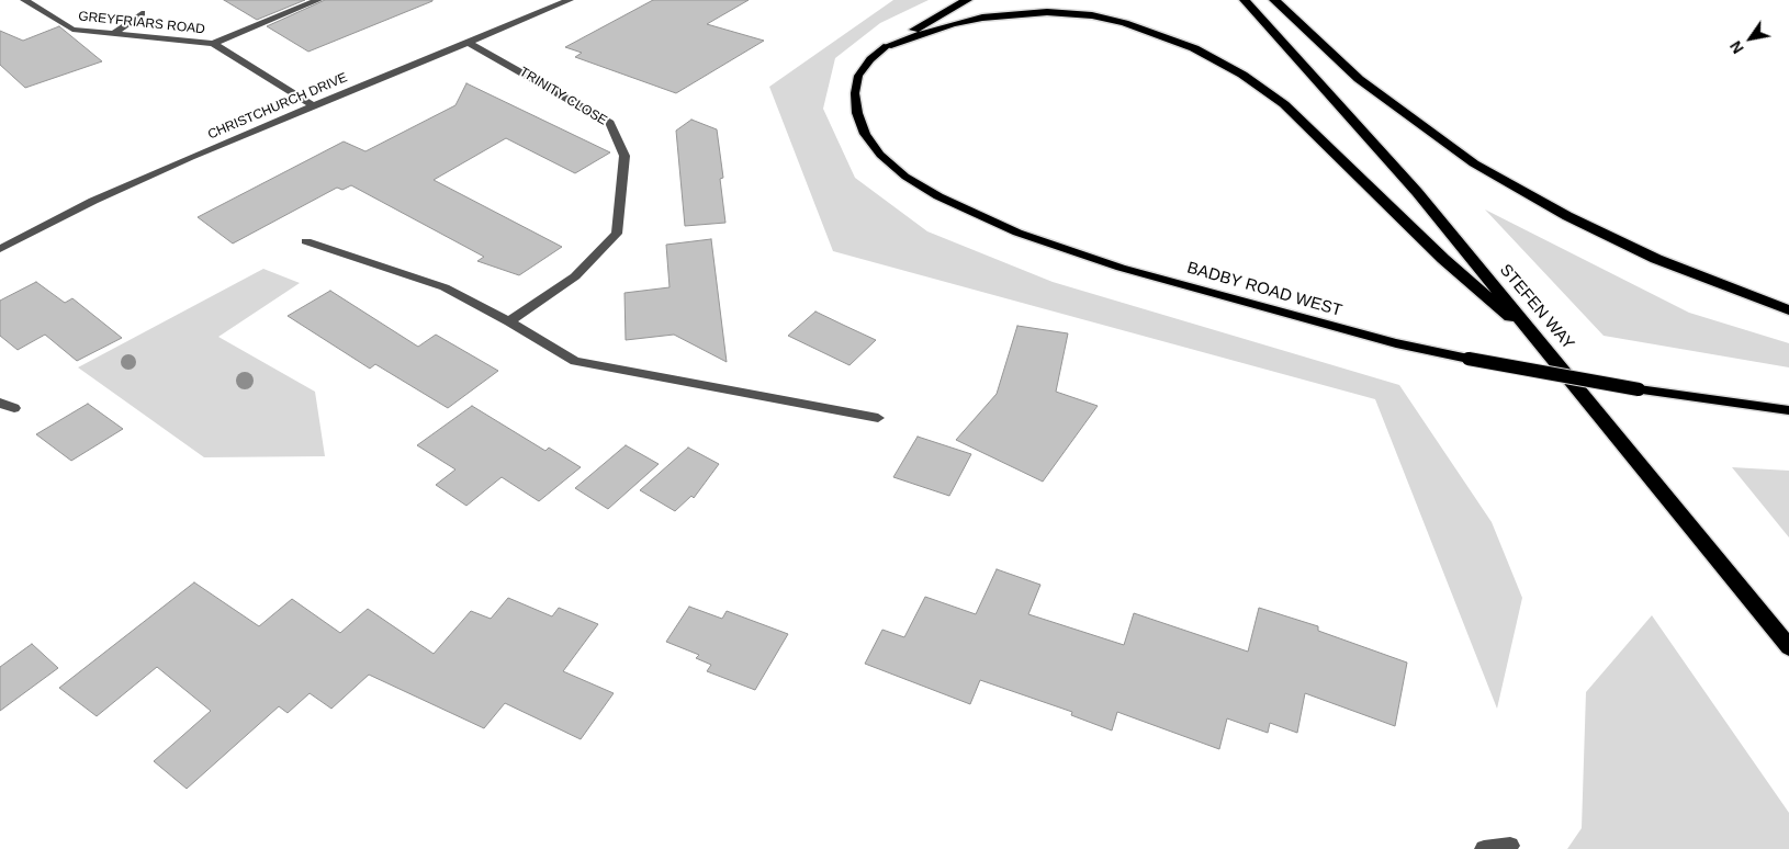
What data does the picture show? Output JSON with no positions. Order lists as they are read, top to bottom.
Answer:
{
  "streets": {
    "highway": ["STEFEN WAY"],
    "main road": ["BADBY ROAD WEST"],
    "street": ["GREYFRIARS ROAD", "TRINITY CLOSE", "CHRISTCHURCH DRIVE"]
  },
  "crossings": [
    ["GREYFRIARS ROAD", "CHRISTCHURCH DRIVE"],
    ["TRINITY CLOSE", "CHRISTCHURCH DRIVE"]
  ],
  "north": "bottom left"
}
